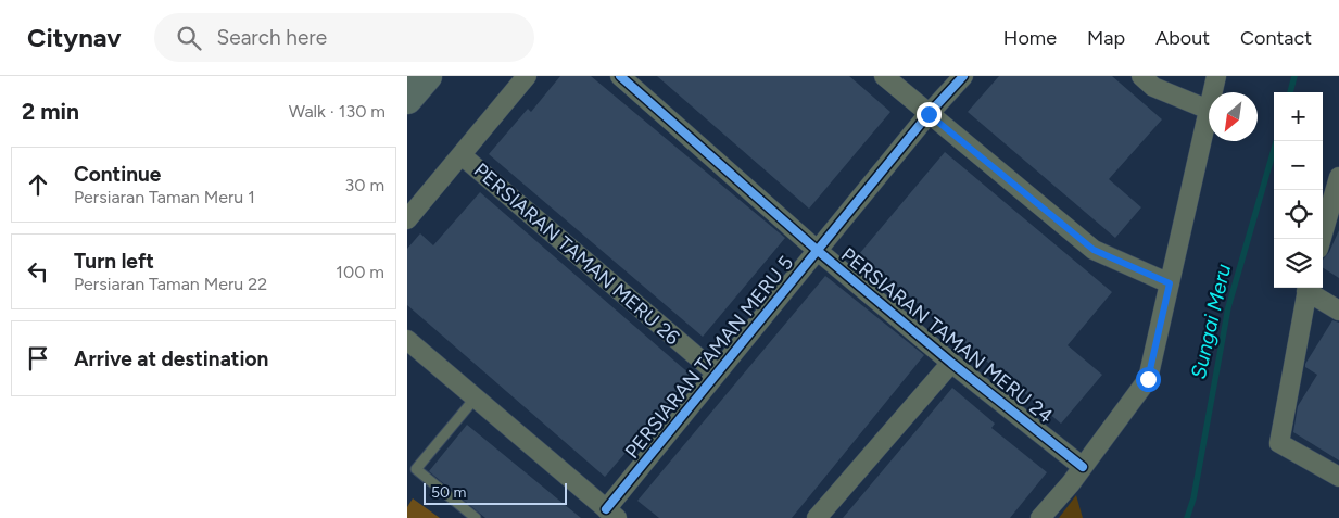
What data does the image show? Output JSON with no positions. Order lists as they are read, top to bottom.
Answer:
{
  "streets": {
    "street": ["PERSIARAN TAMAN MERU 26", "PERSIARAN TAMAN MERU 24", "PERSIARAN TAMAN MERU 5"]
  },
  "crossings": [
    ["PERSIARAN TAMAN MERU 26", "PERSIARAN TAMAN MERU 5"],
    ["PERSIARAN TAMAN MERU 24", "PERSIARAN TAMAN MERU 5"]
  ],
  "water": ["Sungai Meru"],
  "scale_bar": "50 m",
  "north": "bottom left",
  "page": {
    "header": "Citynav",
    "search": "Search here",
    "nav": [
      "Home",
      "Map",
      "About",
      "Contact"
    ],
    "heading": ["2 min", "Walk · 130 m"],
    "map_buttons": ["+", "−"],
    "list": [
      ["Continue", "Persiaran Taman Meru 1", "30 m"],
      ["Turn left", "Persiaran Taman Meru 22", "100 m"],
      "Arrive at destination"
    ],
    "scale": "50 m"
  }
}
